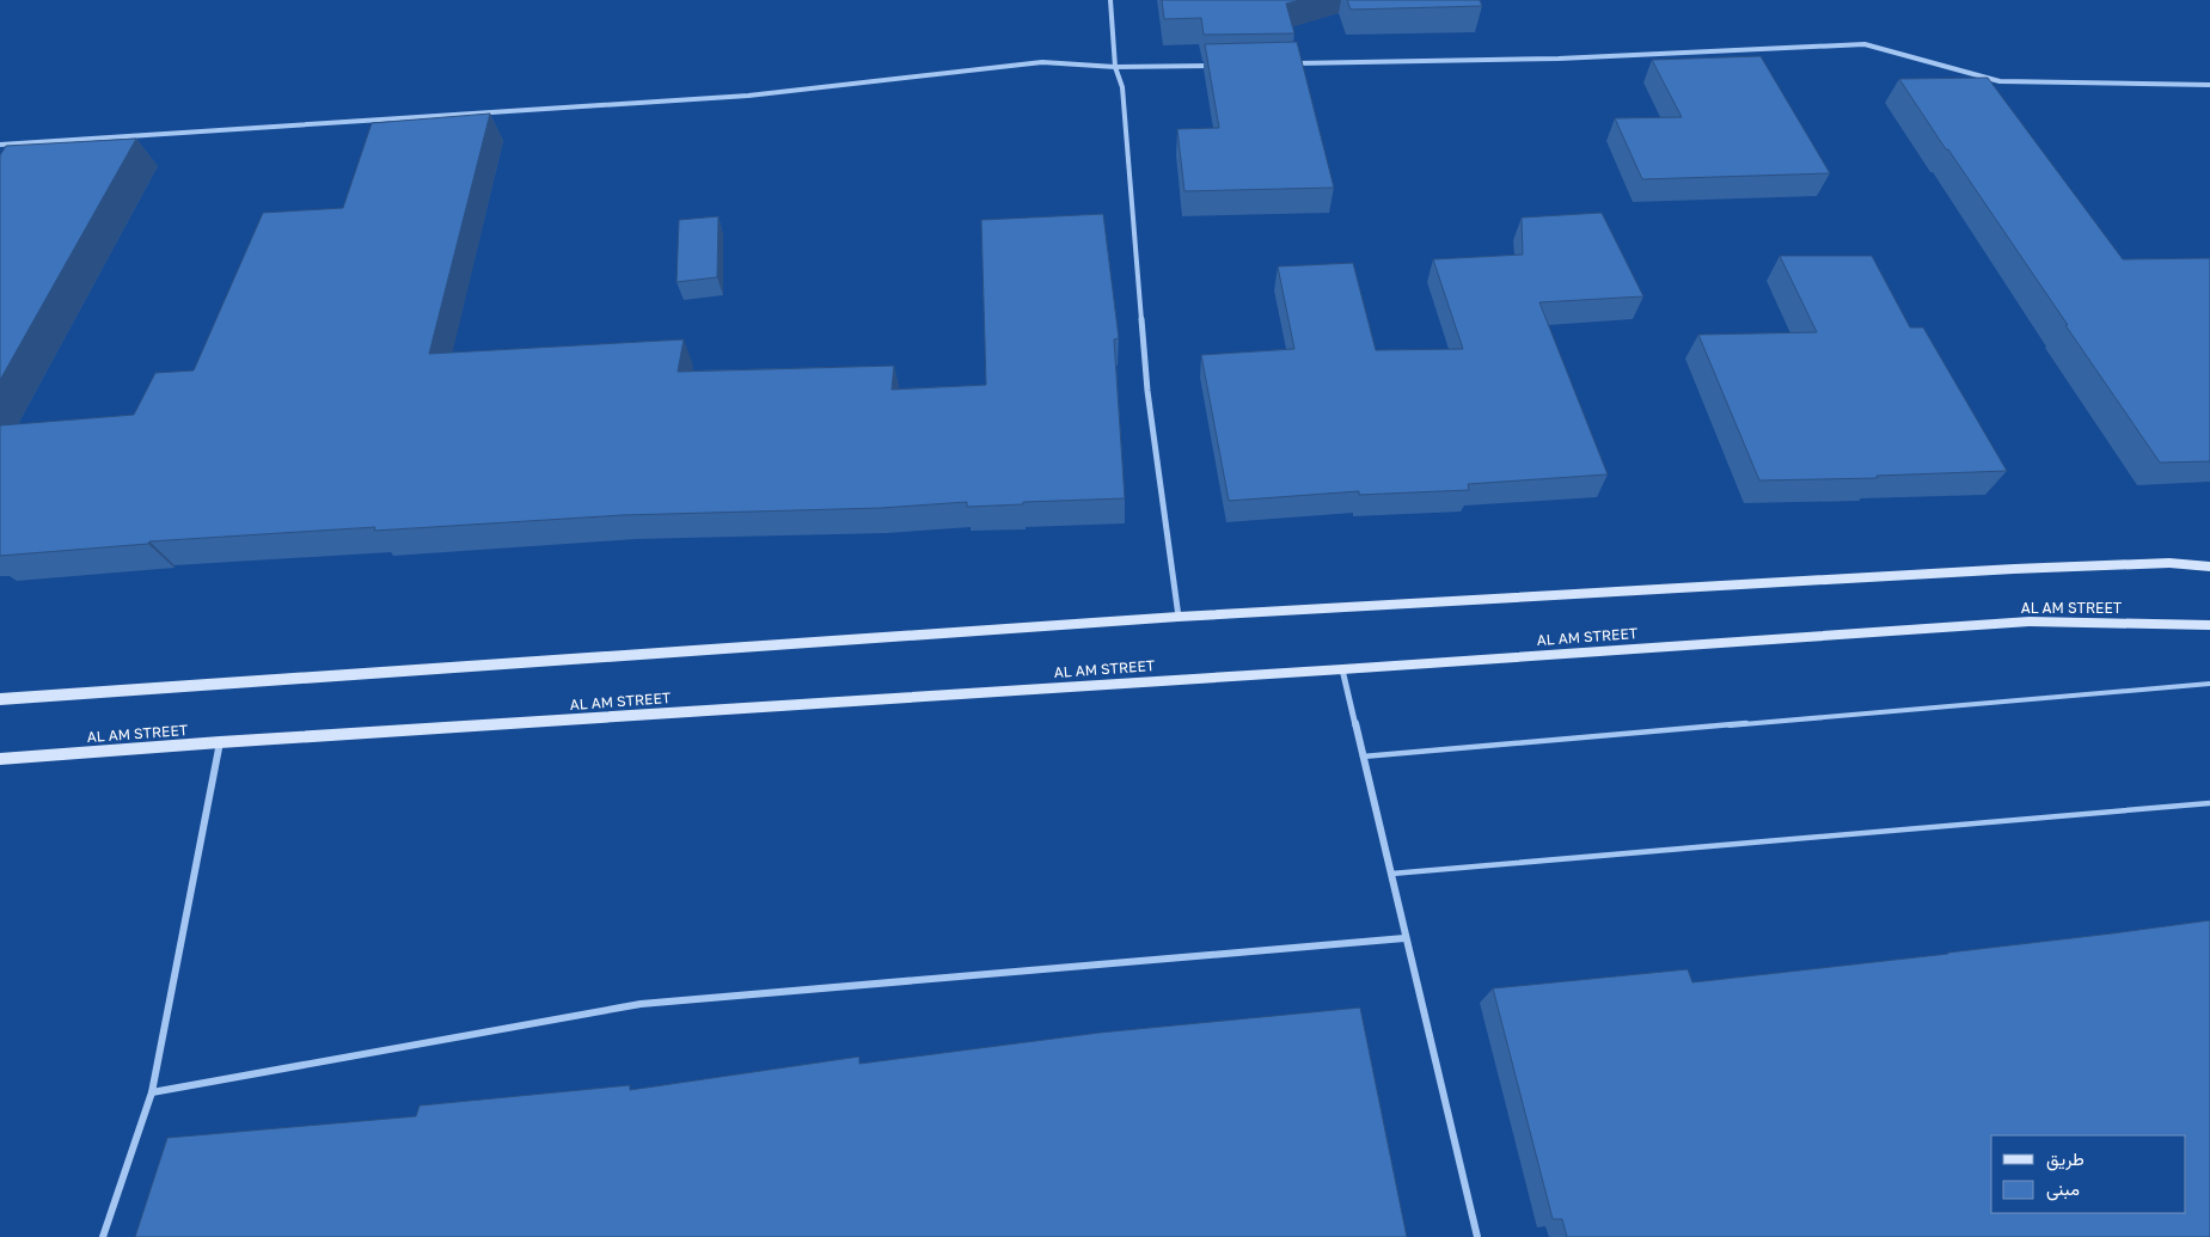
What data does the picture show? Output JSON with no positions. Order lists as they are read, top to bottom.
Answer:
{
  "streets": {
    "main road": ["AL AM STREET"]
  },
  "legend": ["طريق", "مبنى"]
}
